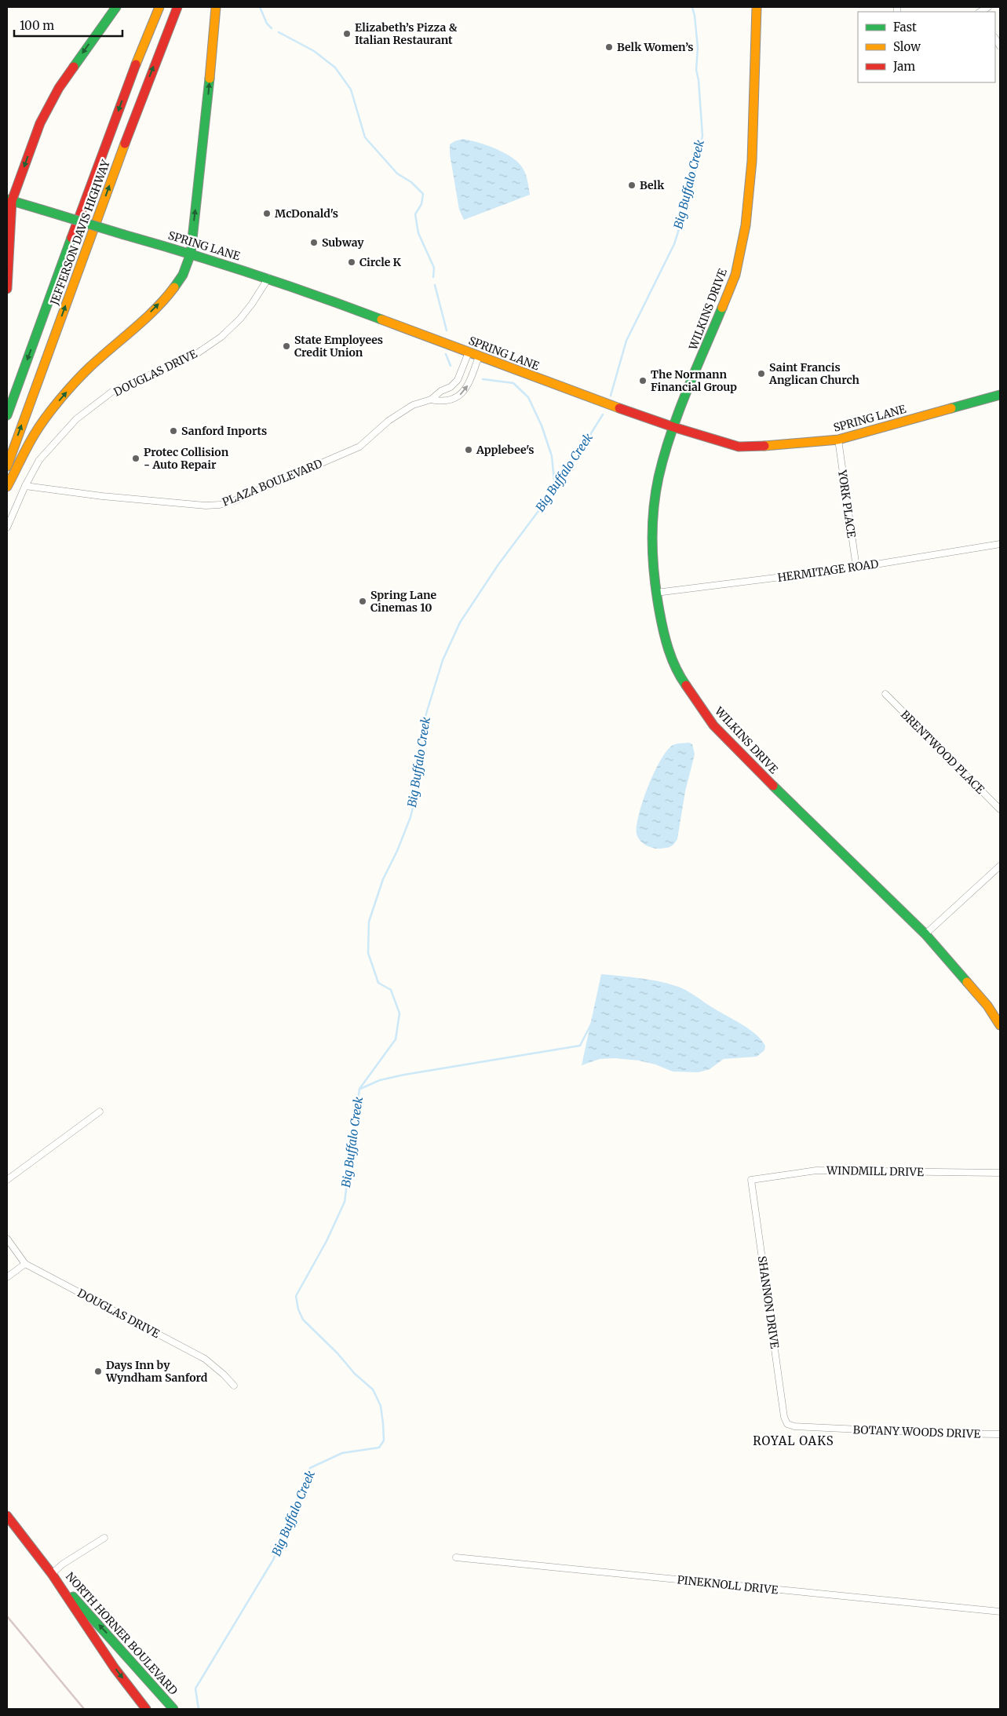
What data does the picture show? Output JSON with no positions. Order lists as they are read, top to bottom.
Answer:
{
  "streets": {
    "main road": [
      "JEFFERSON DAVIS HIGHWAY",
      "SPRING LANE",
      "WILKINS DRIVE",
      "NORTH HORNER BOULEVARD"
    ],
    "street": [
      "DOUGLAS DRIVE",
      "PLAZA BOULEVARD",
      "YORK PLACE",
      "HERMITAGE ROAD",
      "BRENTWOOD PLACE",
      "WINDMILL DRIVE",
      "SHANNON DRIVE",
      "BOTANY WOODS DRIVE",
      "PINEKNOLL DRIVE"
    ]
  },
  "crossings": [
    ["SPRING LANE", "WILKINS DRIVE"],
    ["SPRING LANE", "DOUGLAS DRIVE"],
    ["SPRING LANE", "PLAZA BOULEVARD"],
    ["SPRING LANE", "YORK PLACE"],
    ["WILKINS DRIVE", "HERMITAGE ROAD"],
    ["DOUGLAS DRIVE", "PLAZA BOULEVARD"],
    ["YORK PLACE", "HERMITAGE ROAD"],
    ["WINDMILL DRIVE", "SHANNON DRIVE"],
    ["SHANNON DRIVE", "BOTANY WOODS DRIVE"]
  ],
  "districts": ["ROYAL OAKS"],
  "water": ["Big Buffalo Creek"],
  "places": [
    "Elizabeth’s Pizza & Italian Restaurant",
    "Belk Women’s",
    "Belk",
    "McDonald's",
    "Subway",
    "Circle K",
    "State Employees Credit Union",
    "Saint Francis Anglican Church",
    "The Normann Financial Group",
    "Sanford Inports",
    "Applebee's",
    "Protec Collision - Auto Repair",
    "Spring Lane Cinemas 10",
    "Days Inn by Wyndham Sanford"
  ],
  "legend": ["Fast", "Slow", "Jam"],
  "scale_bar": "100 m"
}
